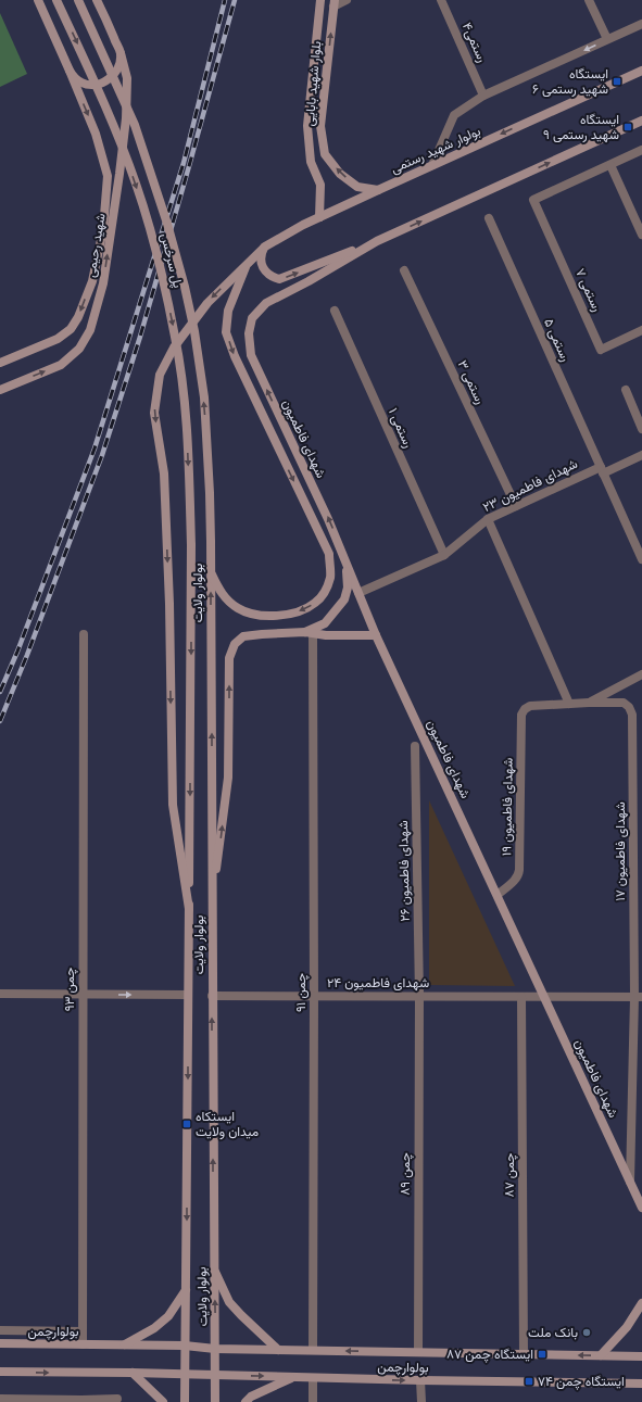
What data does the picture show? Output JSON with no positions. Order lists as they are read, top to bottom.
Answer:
{
  "streets": {
    "main road": [
      "بلوار شهید بابایی",
      "بولوار شهید رستمی",
      "شهید رحیمی",
      "پل سرخس",
      "شهدای فاطمیون",
      "بولوار ولایت",
      "بولوارچمن"
    ],
    "street": [
      "رستمی۴",
      "رستمی ۷",
      "رستمی ۵",
      "رستمی ۳",
      "رستمی ۱",
      "شهدای فاطمیون ۲۳",
      "شهدای فاطمیون ۱۹",
      "شهدای فاطمیون ۱۷",
      "شهدای فاطمیون ۲۶",
      "شهدای فاطمیون ۲۴",
      "چمن ۹۳",
      "چمن ۹۱",
      "چمن ۸۹",
      "چمن ۸۷"
    ]
  },
  "crossings": [
    ["بلوار شهید بابایی", "بولوار شهید رستمی"],
    ["بولوار شهید رستمی", "بولوار ولایت"],
    ["پل سرخس", "بولوار ولایت"],
    ["رستمی ۵", "شهدای فاطمیون ۲۳"],
    ["رستمی ۳", "شهدای فاطمیون ۲۳"],
    ["رستمی ۱", "شهدای فاطمیون ۲۳"],
    ["شهدای فاطمیون", "شهدای فاطمیون ۲۳"],
    ["شهدای فاطمیون", "شهدای فاطمیون ۱۹"],
    ["شهدای فاطمیون", "شهدای فاطمیون ۱۷"],
    ["شهدای فاطمیون", "شهدای فاطمیون ۲۴"],
    ["بولوار ولایت", "شهدای فاطمیون ۲۴"],
    ["بولوار ولایت", "بولوارچمن"],
    ["شهدای فاطمیون ۲۶", "شهدای فاطمیون ۲۴"],
    ["شهدای فاطمیون ۲۶", "چمن ۸۹"],
    ["شهدای فاطمیون ۲۴", "چمن ۹۱"],
    ["شهدای فاطمیون ۲۴", "چمن ۸۹"],
    ["شهدای فاطمیون ۲۴", "چمن ۸۷"],
    ["چمن ۹۳", "بولوارچمن"],
    ["چمن ۹۱", "بولوارچمن"],
    ["چمن ۸۹", "بولوارچمن"],
    ["چمن ۸۷", "بولوارچمن"]
  ],
  "one_way": ["بولوار شهید رستمی"],
  "places": {
    "transit": [
      "ایستگاه شهید رستمی ۶",
      "ایستگاه شهید رستمی ۹",
      "ایستکاه میدان ولایت",
      "ایستگاه چمن ۸۷",
      "ایستگاه چمن ۷۴"
    ],
    "other": ["بانک ملت"]
  }
}
